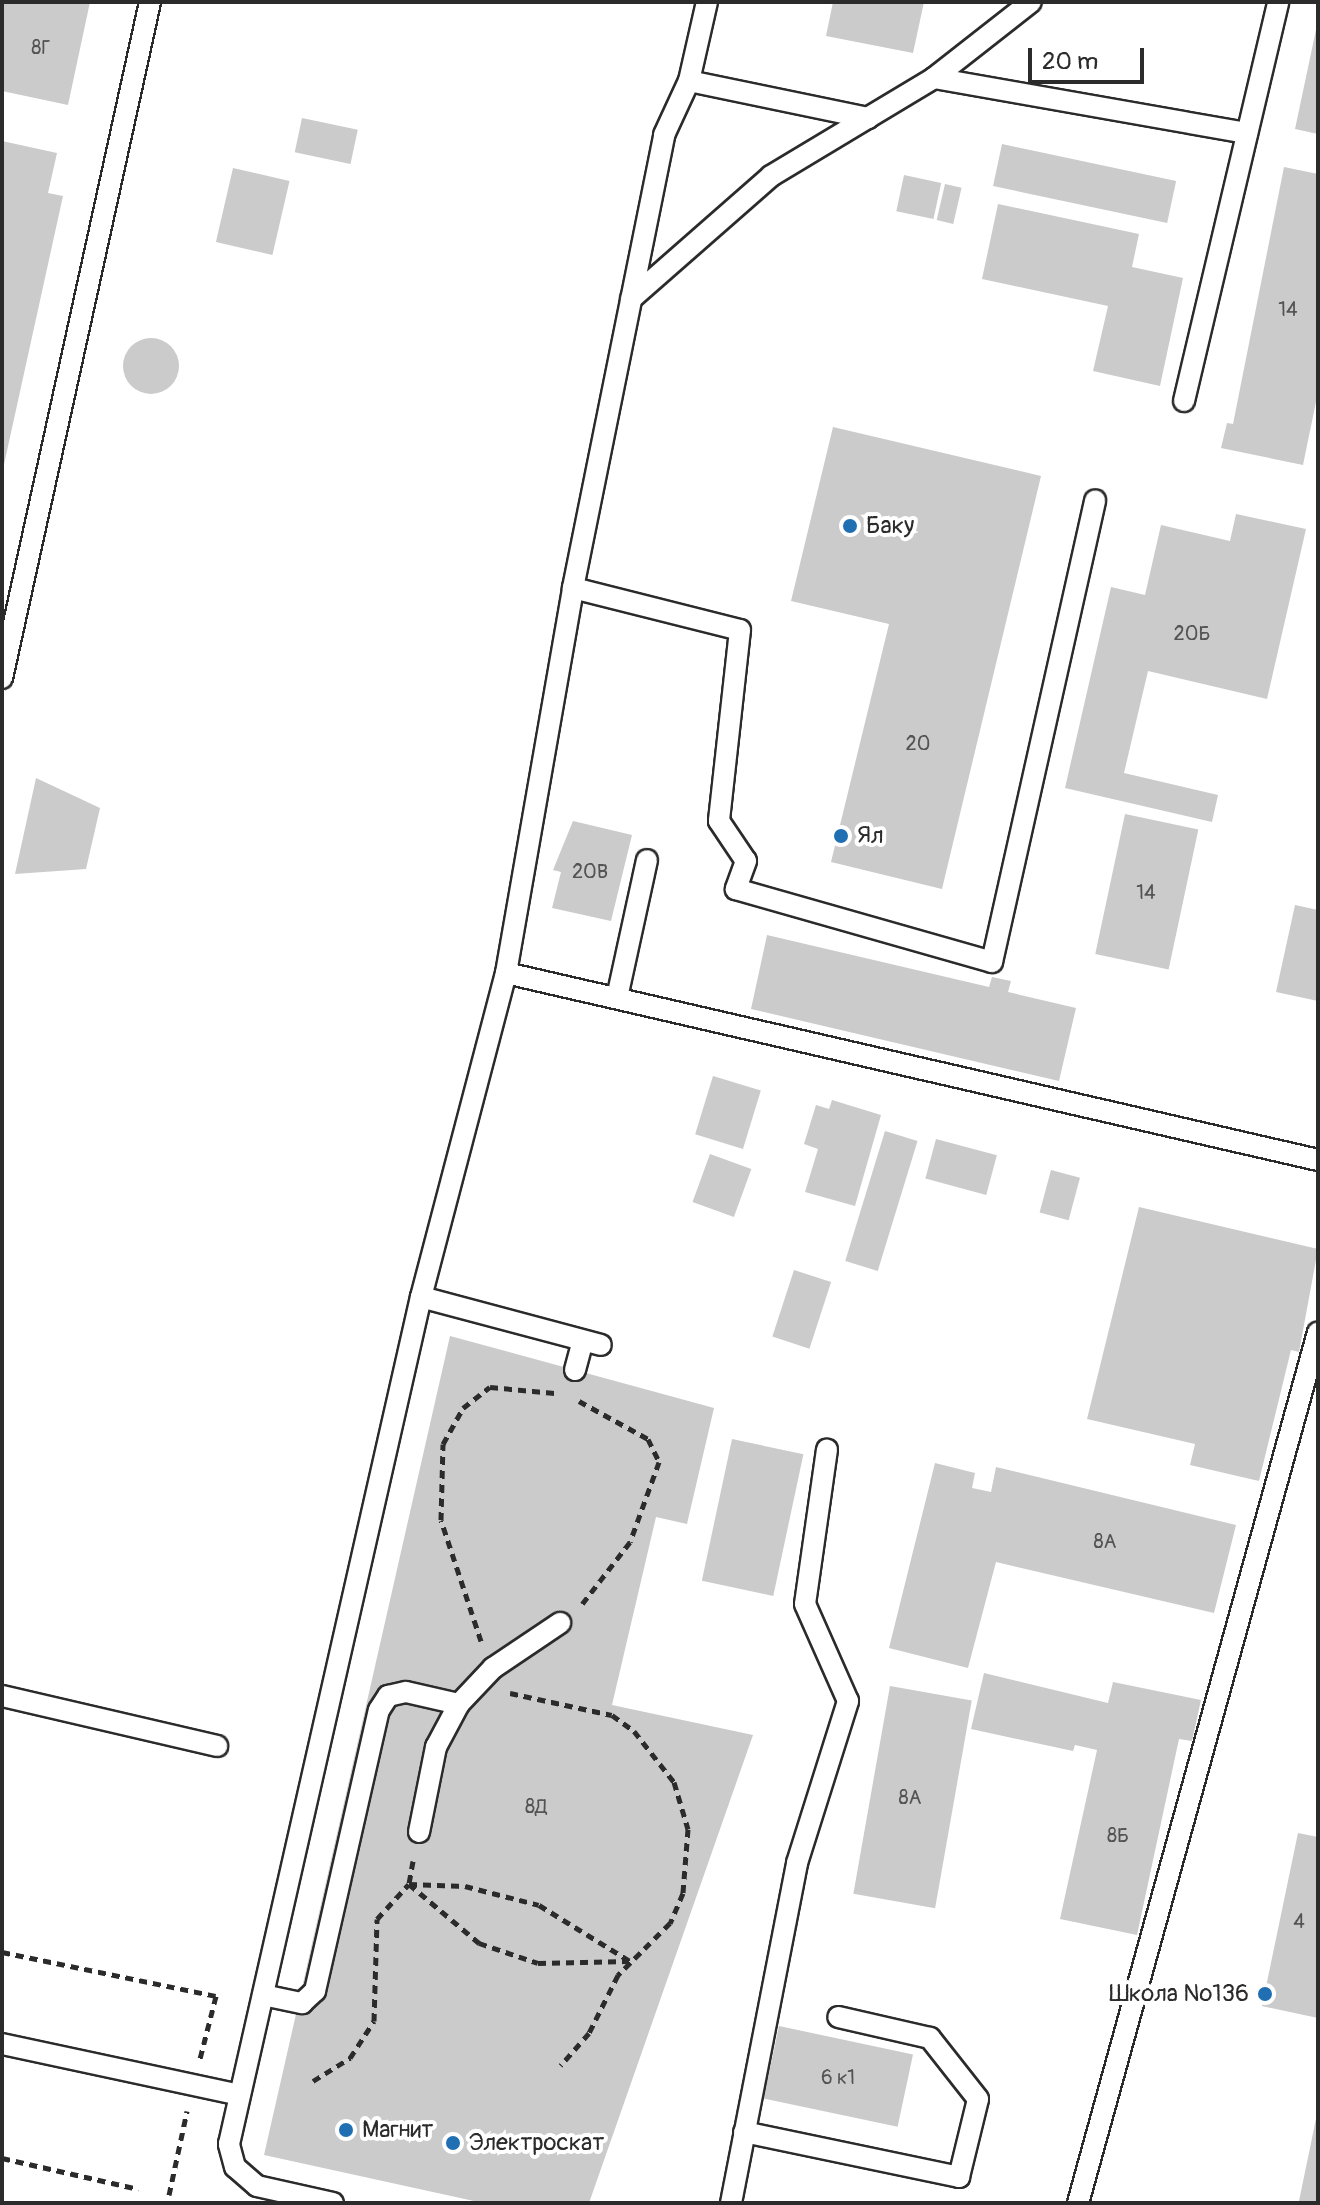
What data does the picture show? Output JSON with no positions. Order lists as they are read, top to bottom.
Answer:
{
  "places": [
    "Баку",
    "Ял",
    "Школа №136",
    "Магнит",
    "Электроскат"
  ],
  "house_numbers": [
    "8Г",
    "14",
    "20Б",
    "20",
    "20В",
    "14",
    "8А",
    "8А",
    "8Д",
    "8Б",
    "4",
    "6 к1"
  ],
  "scale_bar": "20 m"
}
